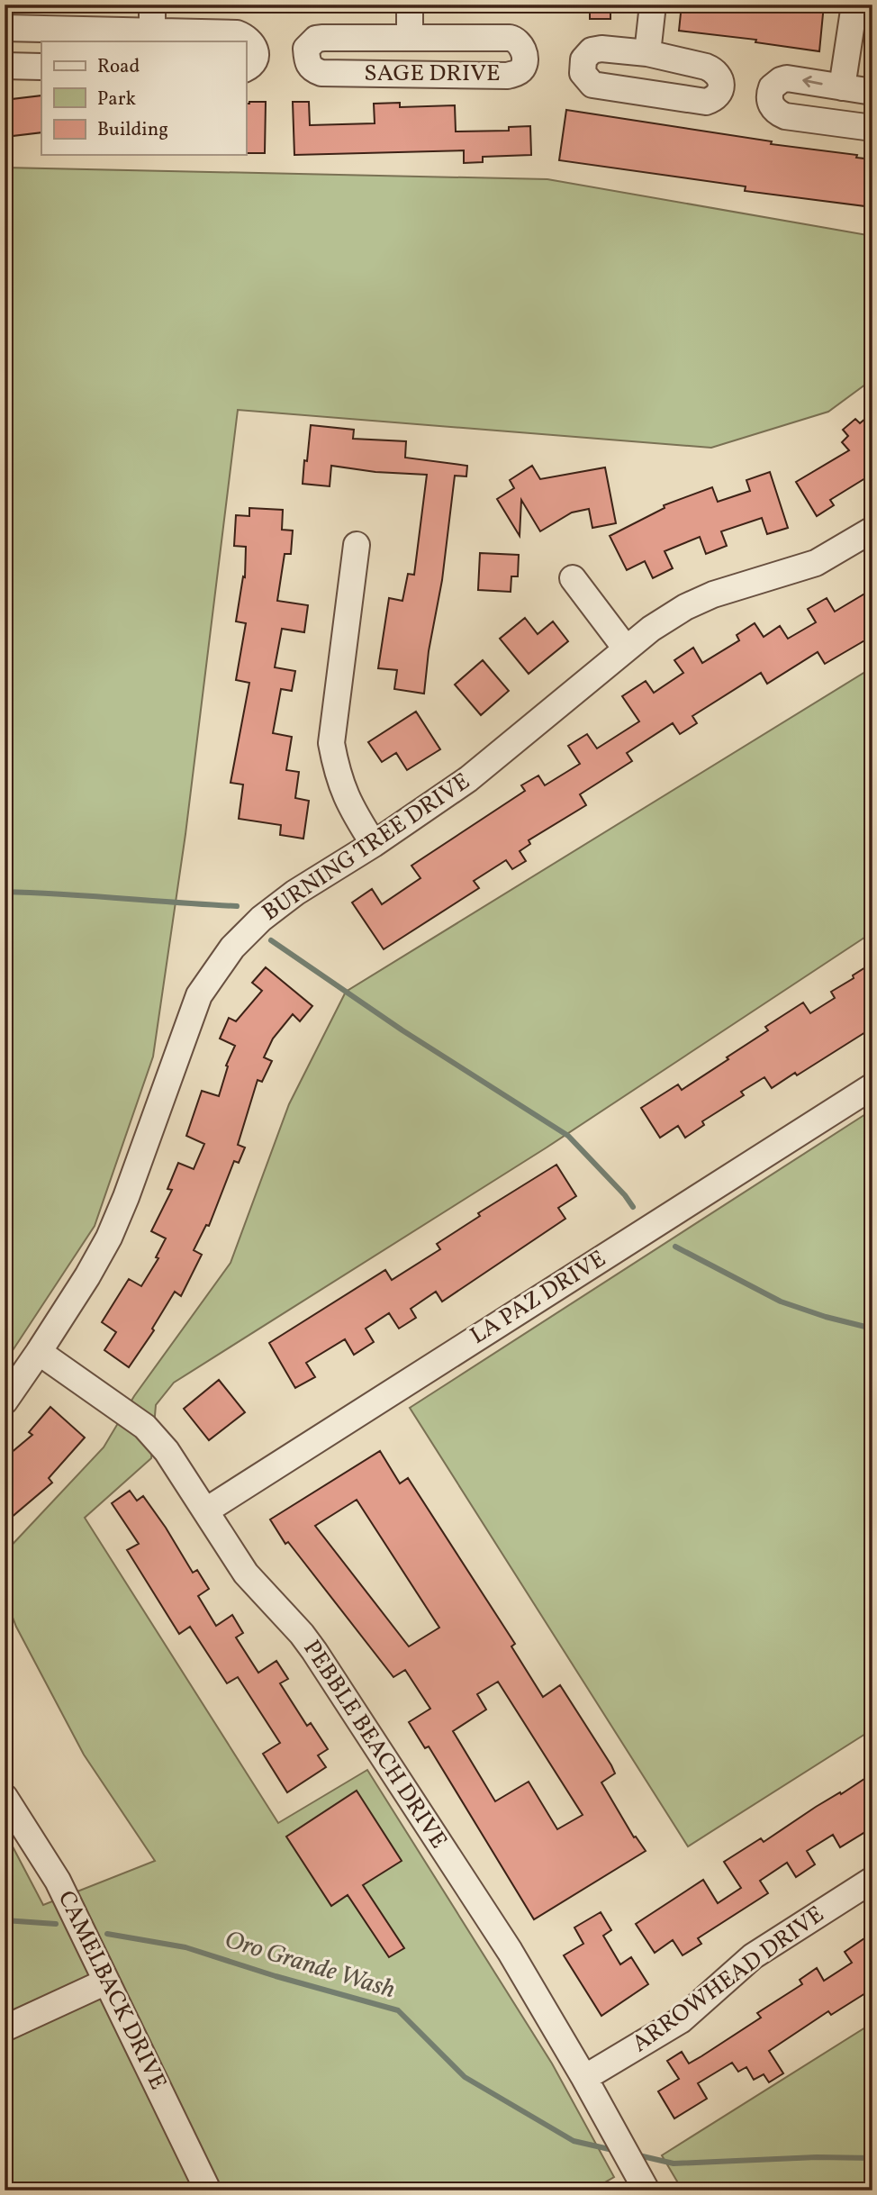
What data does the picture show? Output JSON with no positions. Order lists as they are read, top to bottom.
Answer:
{
  "streets": {
    "street": [
      "SAGE DRIVE",
      "BURNING TREE DRIVE",
      "LA PAZ DRIVE",
      "PEBBLE BEACH DRIVE",
      "ARROWHEAD DRIVE",
      "CAMELBACK DRIVE"
    ]
  },
  "crossings": [
    ["BURNING TREE DRIVE", "PEBBLE BEACH DRIVE"],
    ["LA PAZ DRIVE", "PEBBLE BEACH DRIVE"],
    ["PEBBLE BEACH DRIVE", "ARROWHEAD DRIVE"]
  ],
  "water": ["Oro Grande Wash"],
  "legend": ["Road", "Park", "Building"]
}
